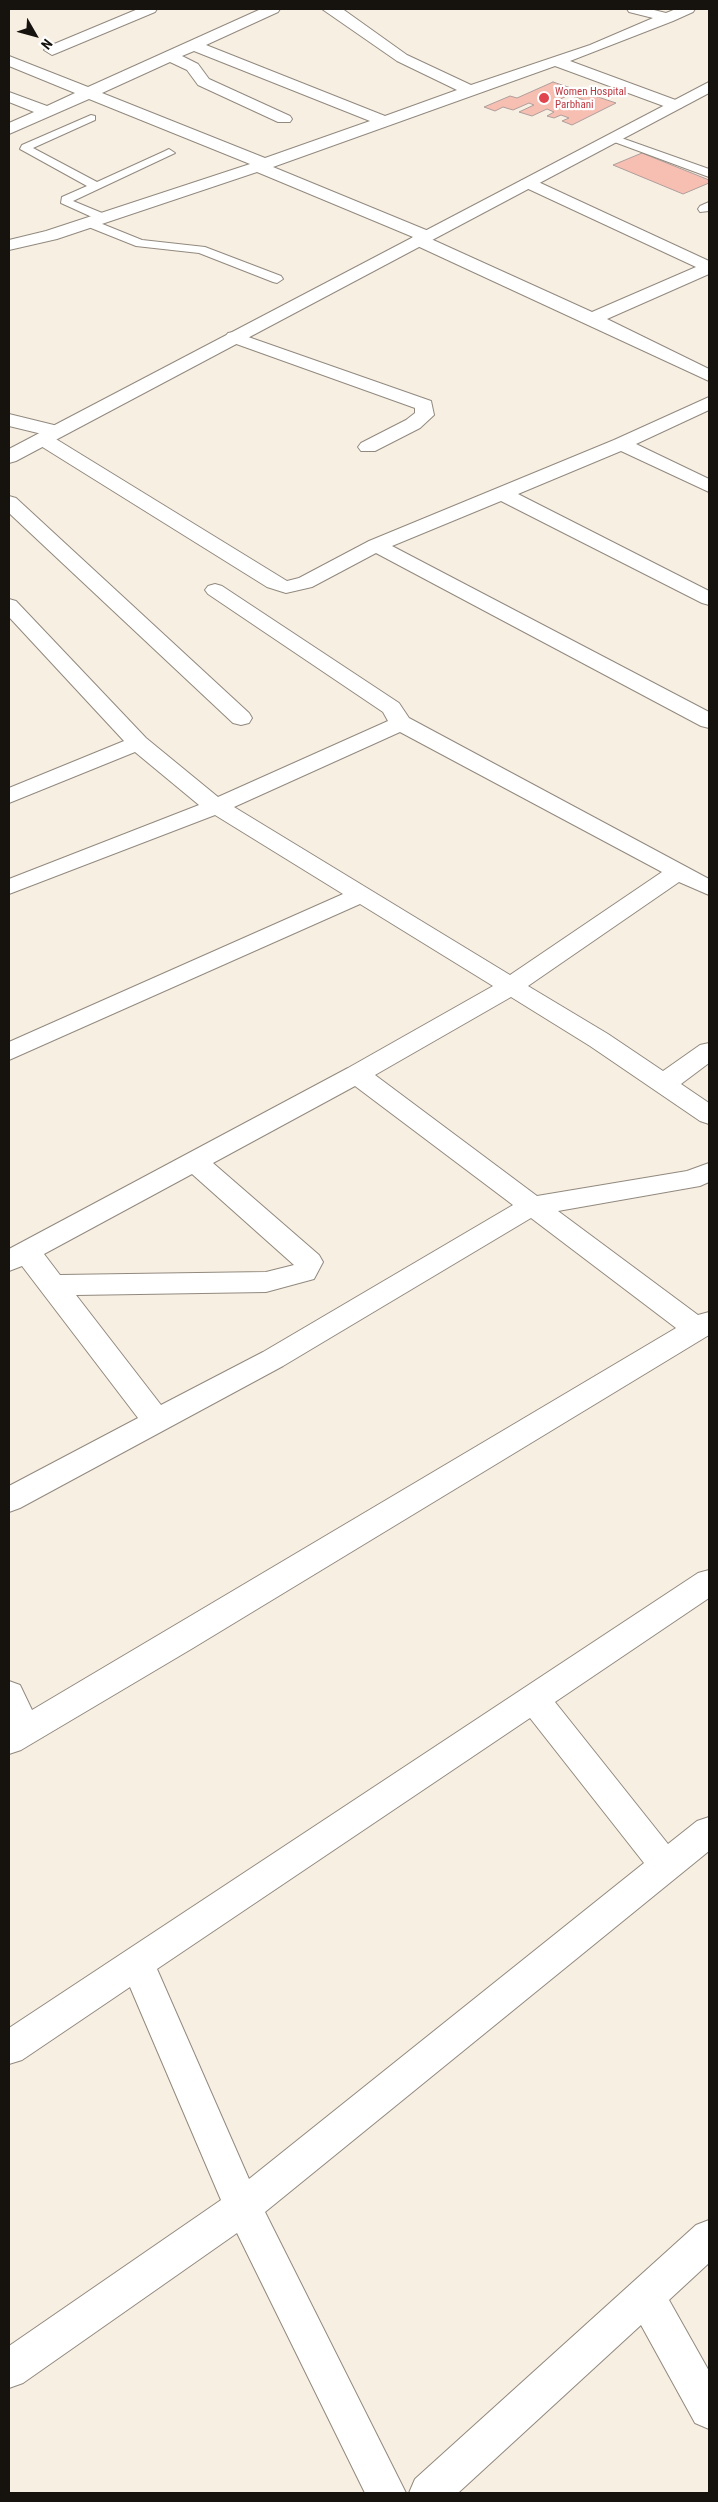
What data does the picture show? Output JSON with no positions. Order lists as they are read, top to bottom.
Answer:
{
  "places": ["Women Hospital Parbhani"],
  "north": "bottom right"
}
